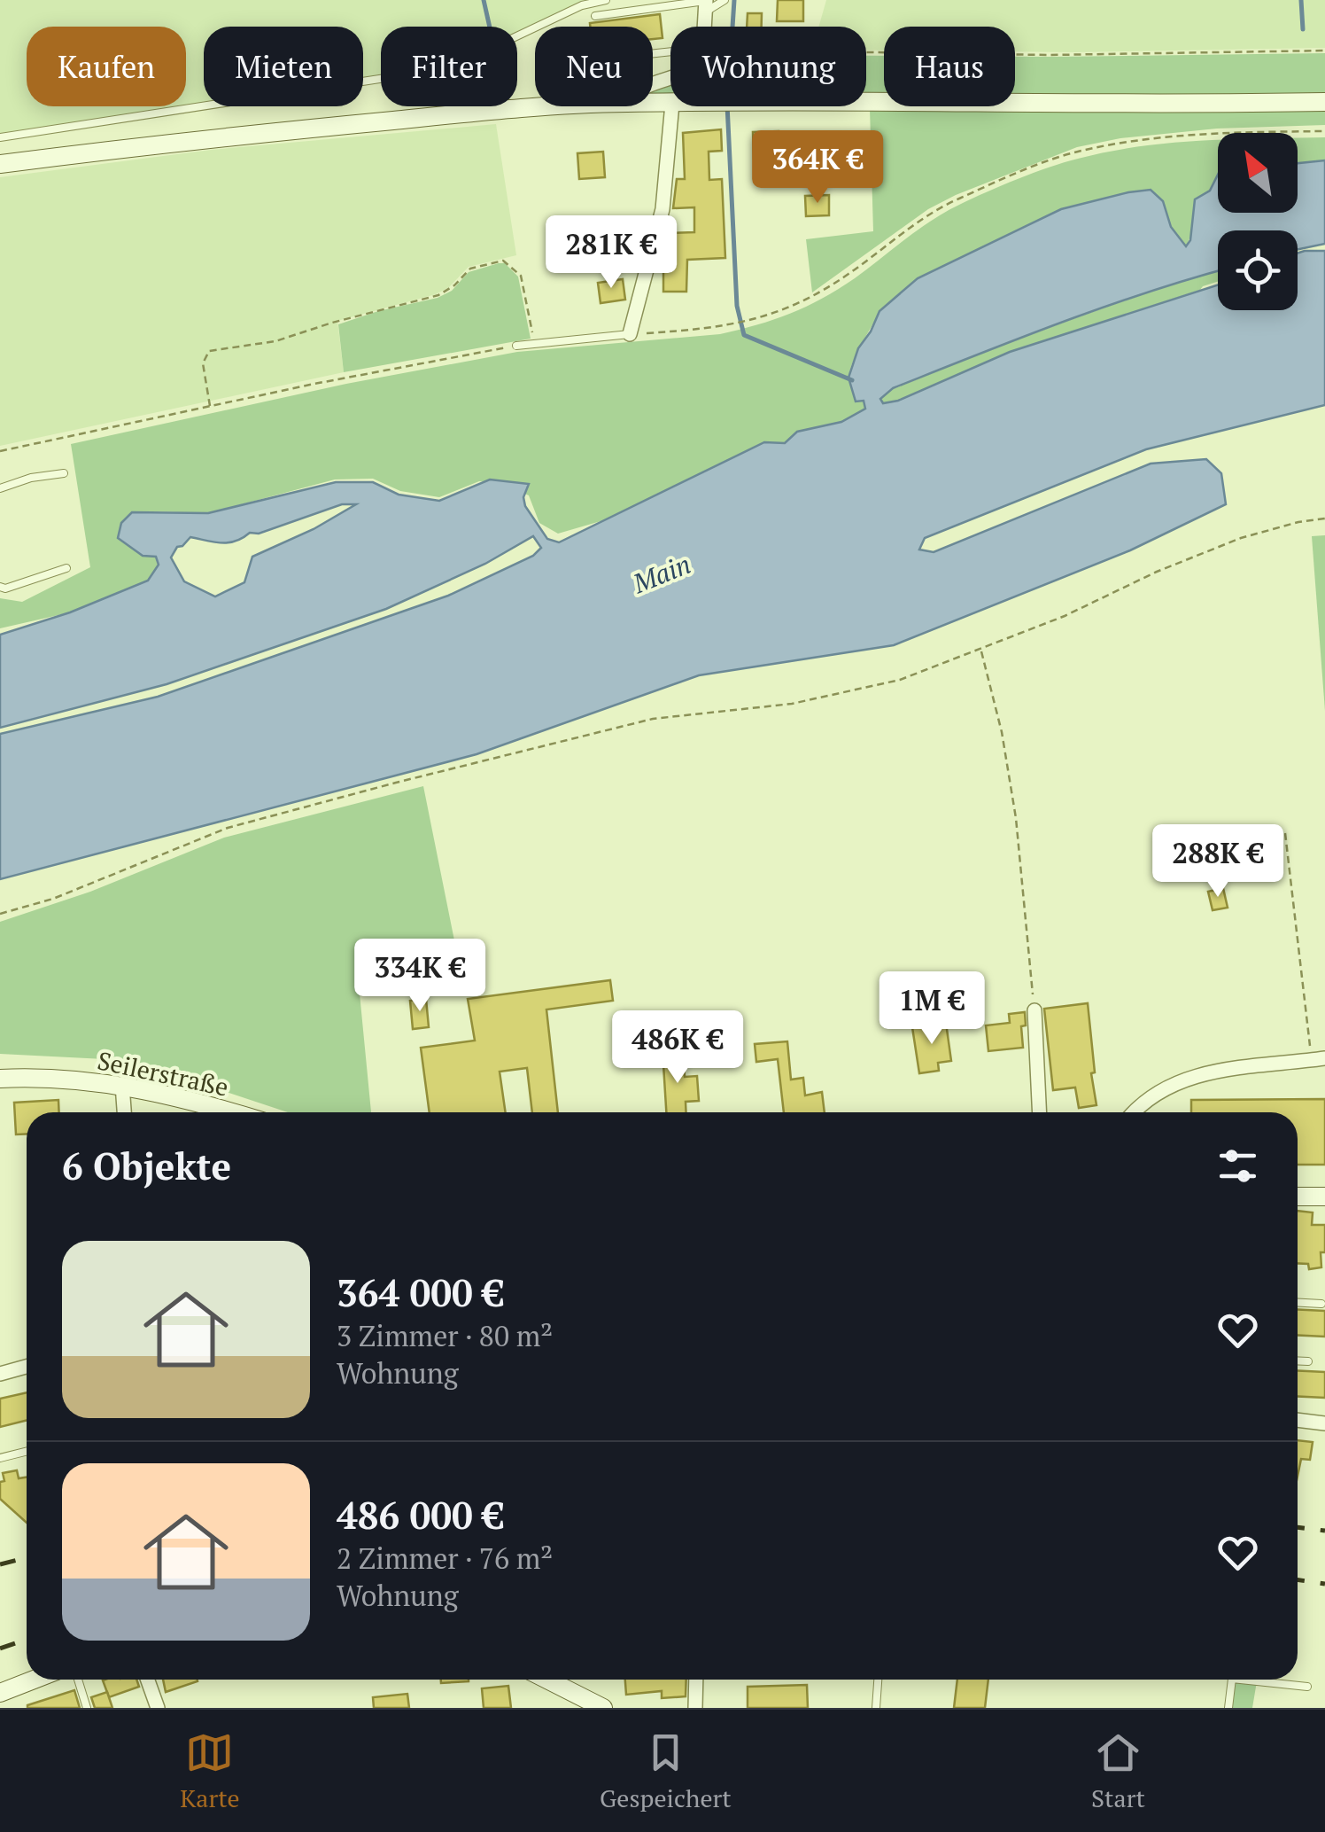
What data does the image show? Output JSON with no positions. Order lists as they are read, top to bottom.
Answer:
{
  "streets": {
    "main road": ["Seilerstraße"]
  },
  "water": ["Main"],
  "north": "top left",
  "page": {
    "chip": [
      "Kaufen",
      "Mieten",
      "Filter",
      "Neu",
      "Wohnung",
      "Haus"
    ],
    "price": [
      "364K €",
      "281K €",
      "288K €",
      "334K €",
      "1M €",
      "486K €"
    ],
    "heading": "6 Objekte",
    "list": [
      {
        "name": "364 000 €",
        "note": "3 Zimmer · 80 m² · Wohnung"
      },
      {
        "name": "486 000 €",
        "note": "2 Zimmer · 76 m² · Wohnung"
      }
    ],
    "tabs": ["Karte", "Gespeichert", "Start"]
  }
}
